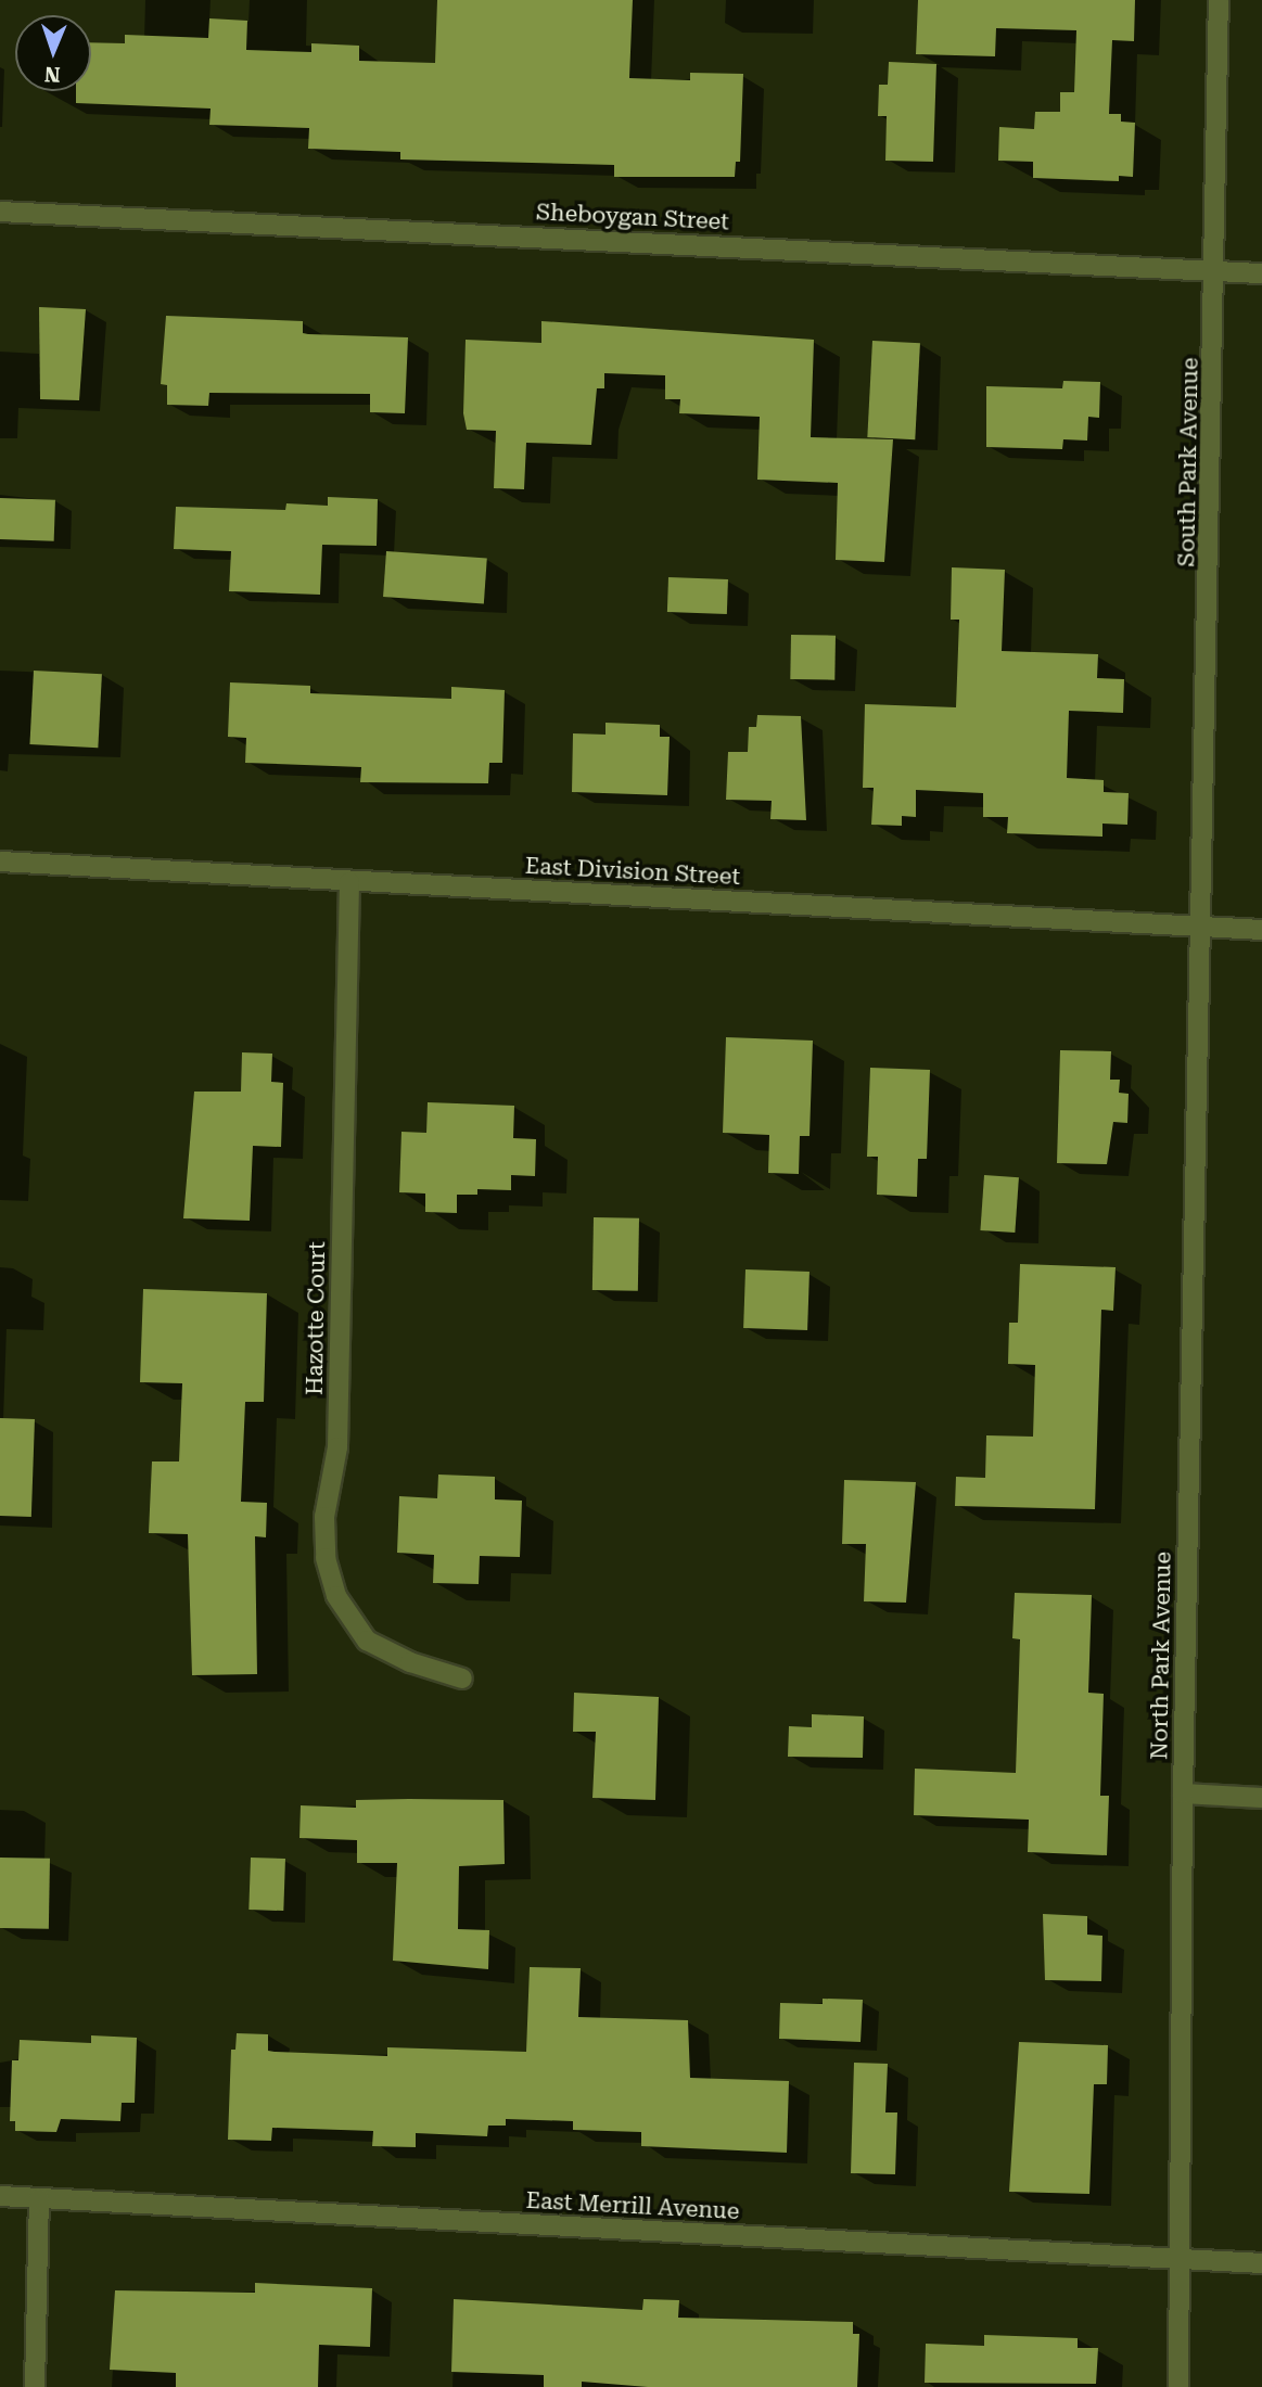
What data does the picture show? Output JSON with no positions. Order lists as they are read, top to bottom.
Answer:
{
  "streets": {
    "street": [
      "Sheboygan Street",
      "South Park Avenue",
      "East Division Street",
      "Hazotte Court",
      "North Park Avenue",
      "East Merrill Avenue"
    ]
  },
  "crossings": [
    ["Sheboygan Street", "South Park Avenue"],
    ["South Park Avenue", "East Division Street"],
    ["South Park Avenue", "North Park Avenue"],
    ["East Division Street", "Hazotte Court"],
    ["East Division Street", "North Park Avenue"],
    ["North Park Avenue", "East Merrill Avenue"]
  ],
  "north": "bottom"
}
